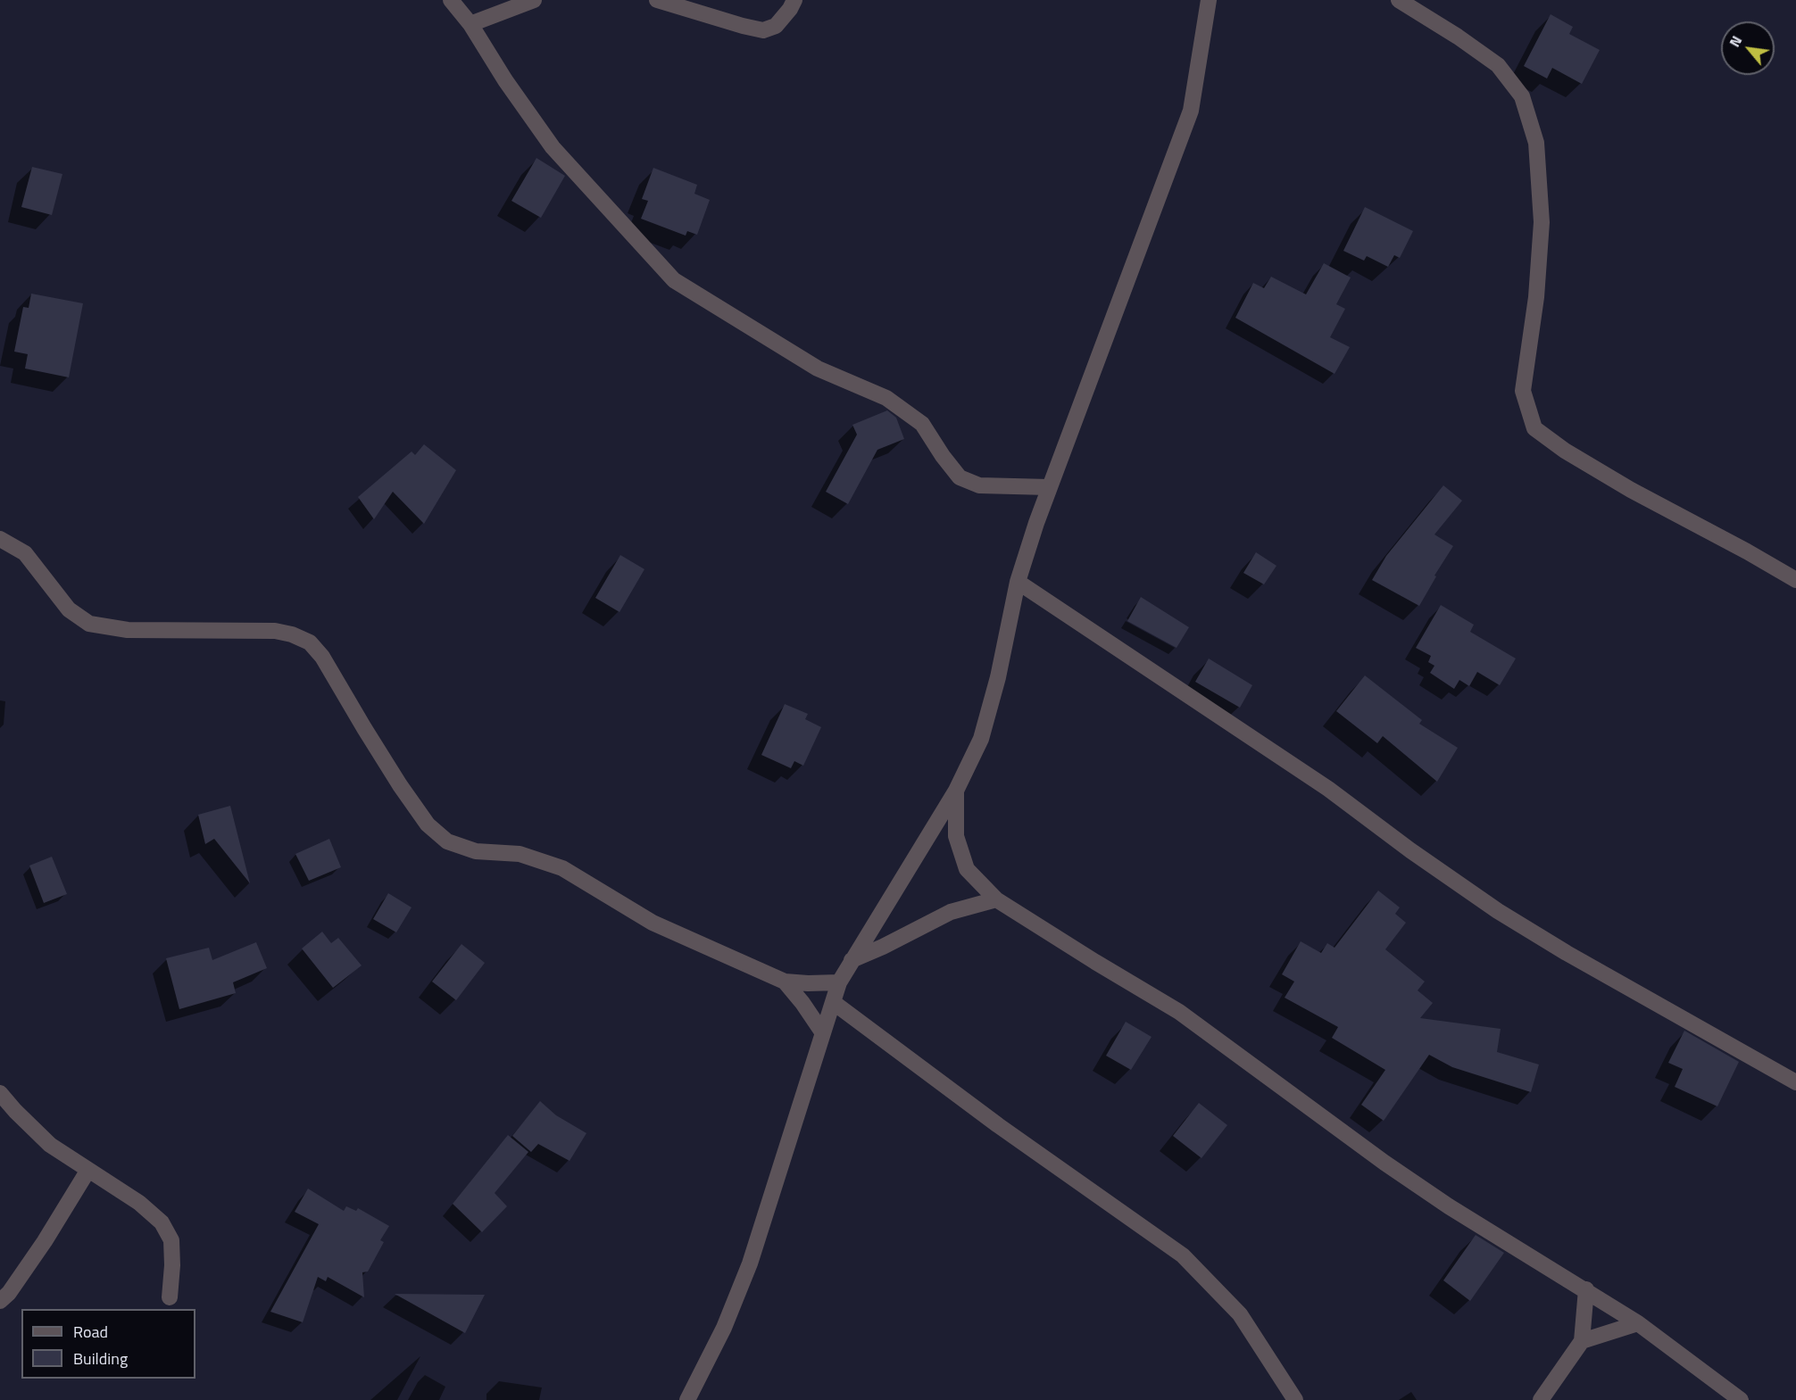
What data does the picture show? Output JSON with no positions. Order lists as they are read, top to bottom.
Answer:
{
  "legend": ["Road", "Building"],
  "north": "top left"
}
